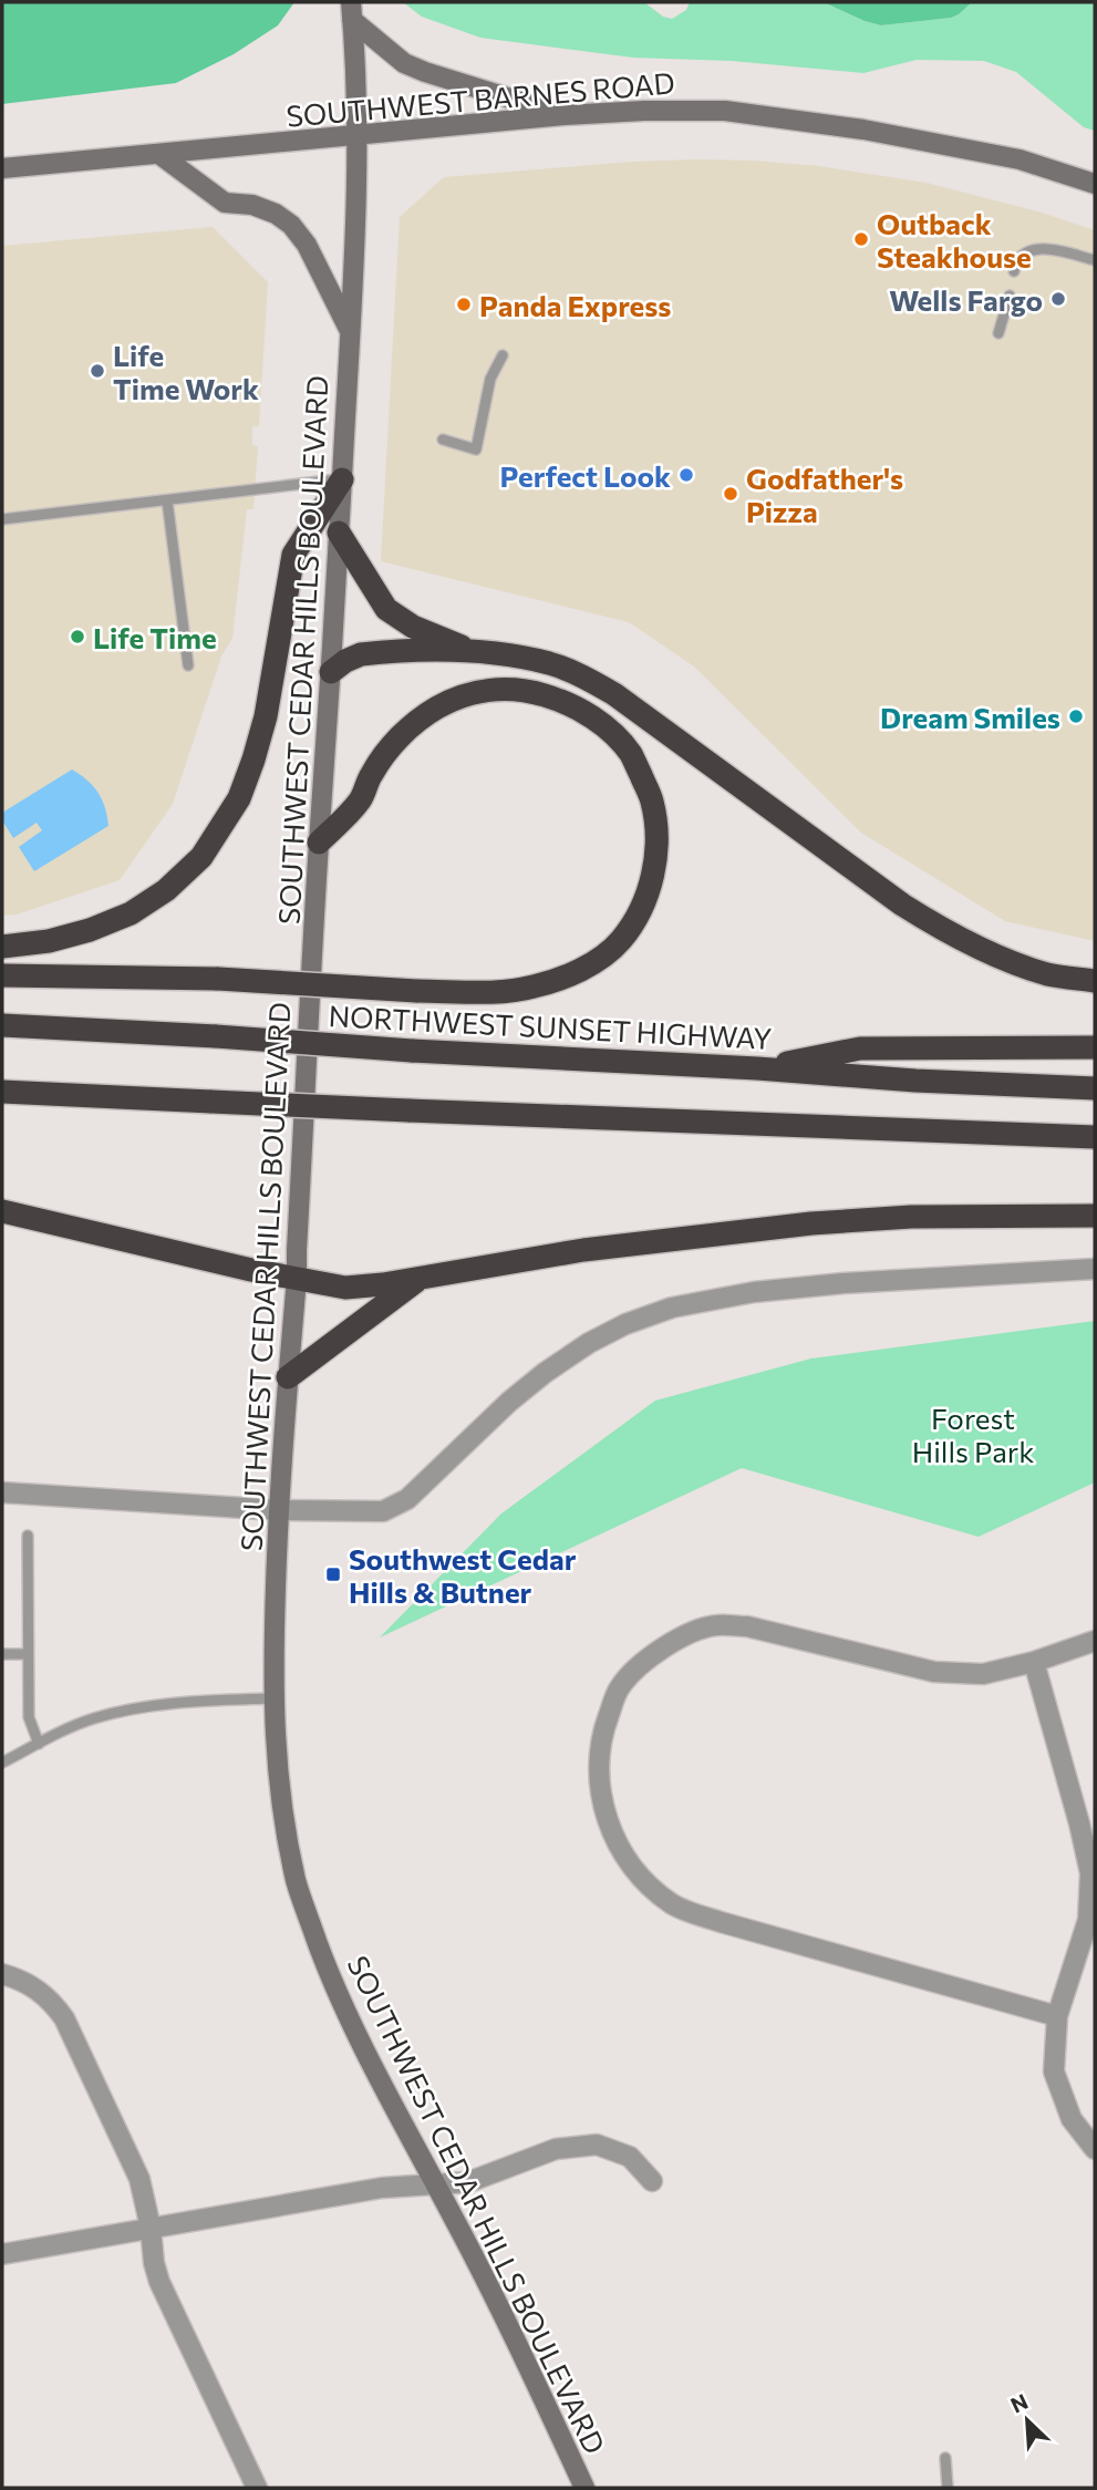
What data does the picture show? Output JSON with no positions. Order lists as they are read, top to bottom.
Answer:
{
  "streets": {
    "highway": ["NORTHWEST SUNSET HIGHWAY"],
    "main road": ["SOUTHWEST BARNES ROAD", "SOUTHWEST CEDAR HILLS BOULEVARD"]
  },
  "crossings": [
    ["SOUTHWEST BARNES ROAD", "SOUTHWEST CEDAR HILLS BOULEVARD"]
  ],
  "parks": ["Forest Hills Park"],
  "places": {
    "other": [
      "Outback Steakhouse",
      "Wells Fargo",
      "Panda Express",
      "Life Time Work",
      "Perfect Look",
      "Godfather's Pizza",
      "Life Time",
      "Dream Smiles"
    ],
    "transit": ["Southwest Cedar Hills & Butner"]
  },
  "north": "top left"
}
